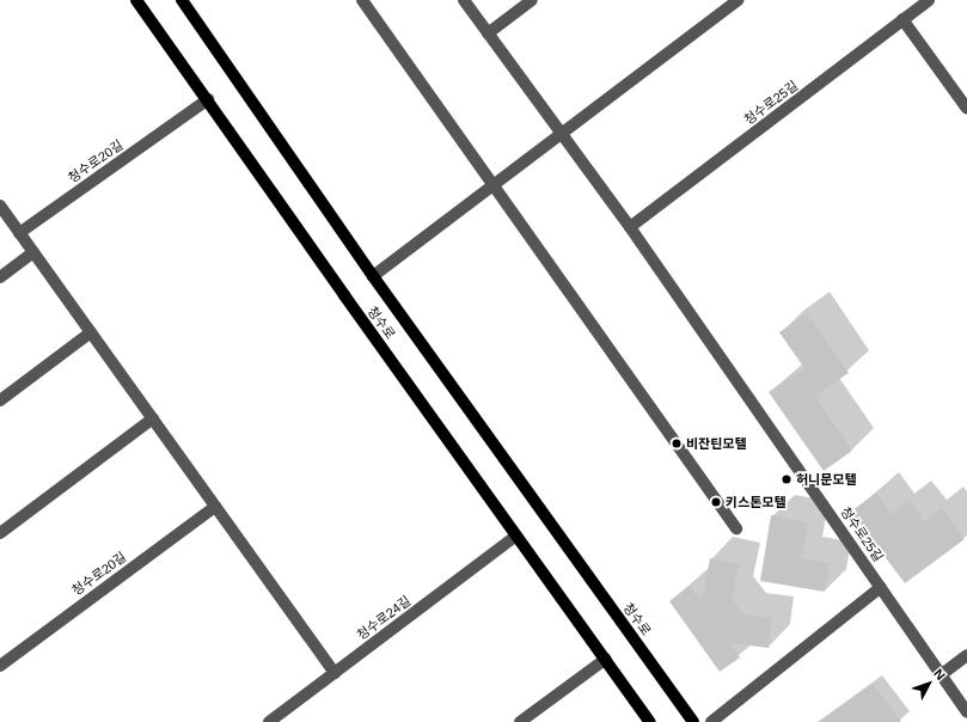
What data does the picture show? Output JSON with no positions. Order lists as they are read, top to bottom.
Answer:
{
  "streets": {
    "main road": ["청수로"],
    "street": ["청수로25길", "청수로20길", "청수로24길"]
  },
  "crossings": [
    ["청수로20길", "청수로"],
    ["청수로", "청수로24길"]
  ],
  "places": ["비잔틴모텔", "허니문모텔", "키스톤모텔"],
  "north": "top right"
}
